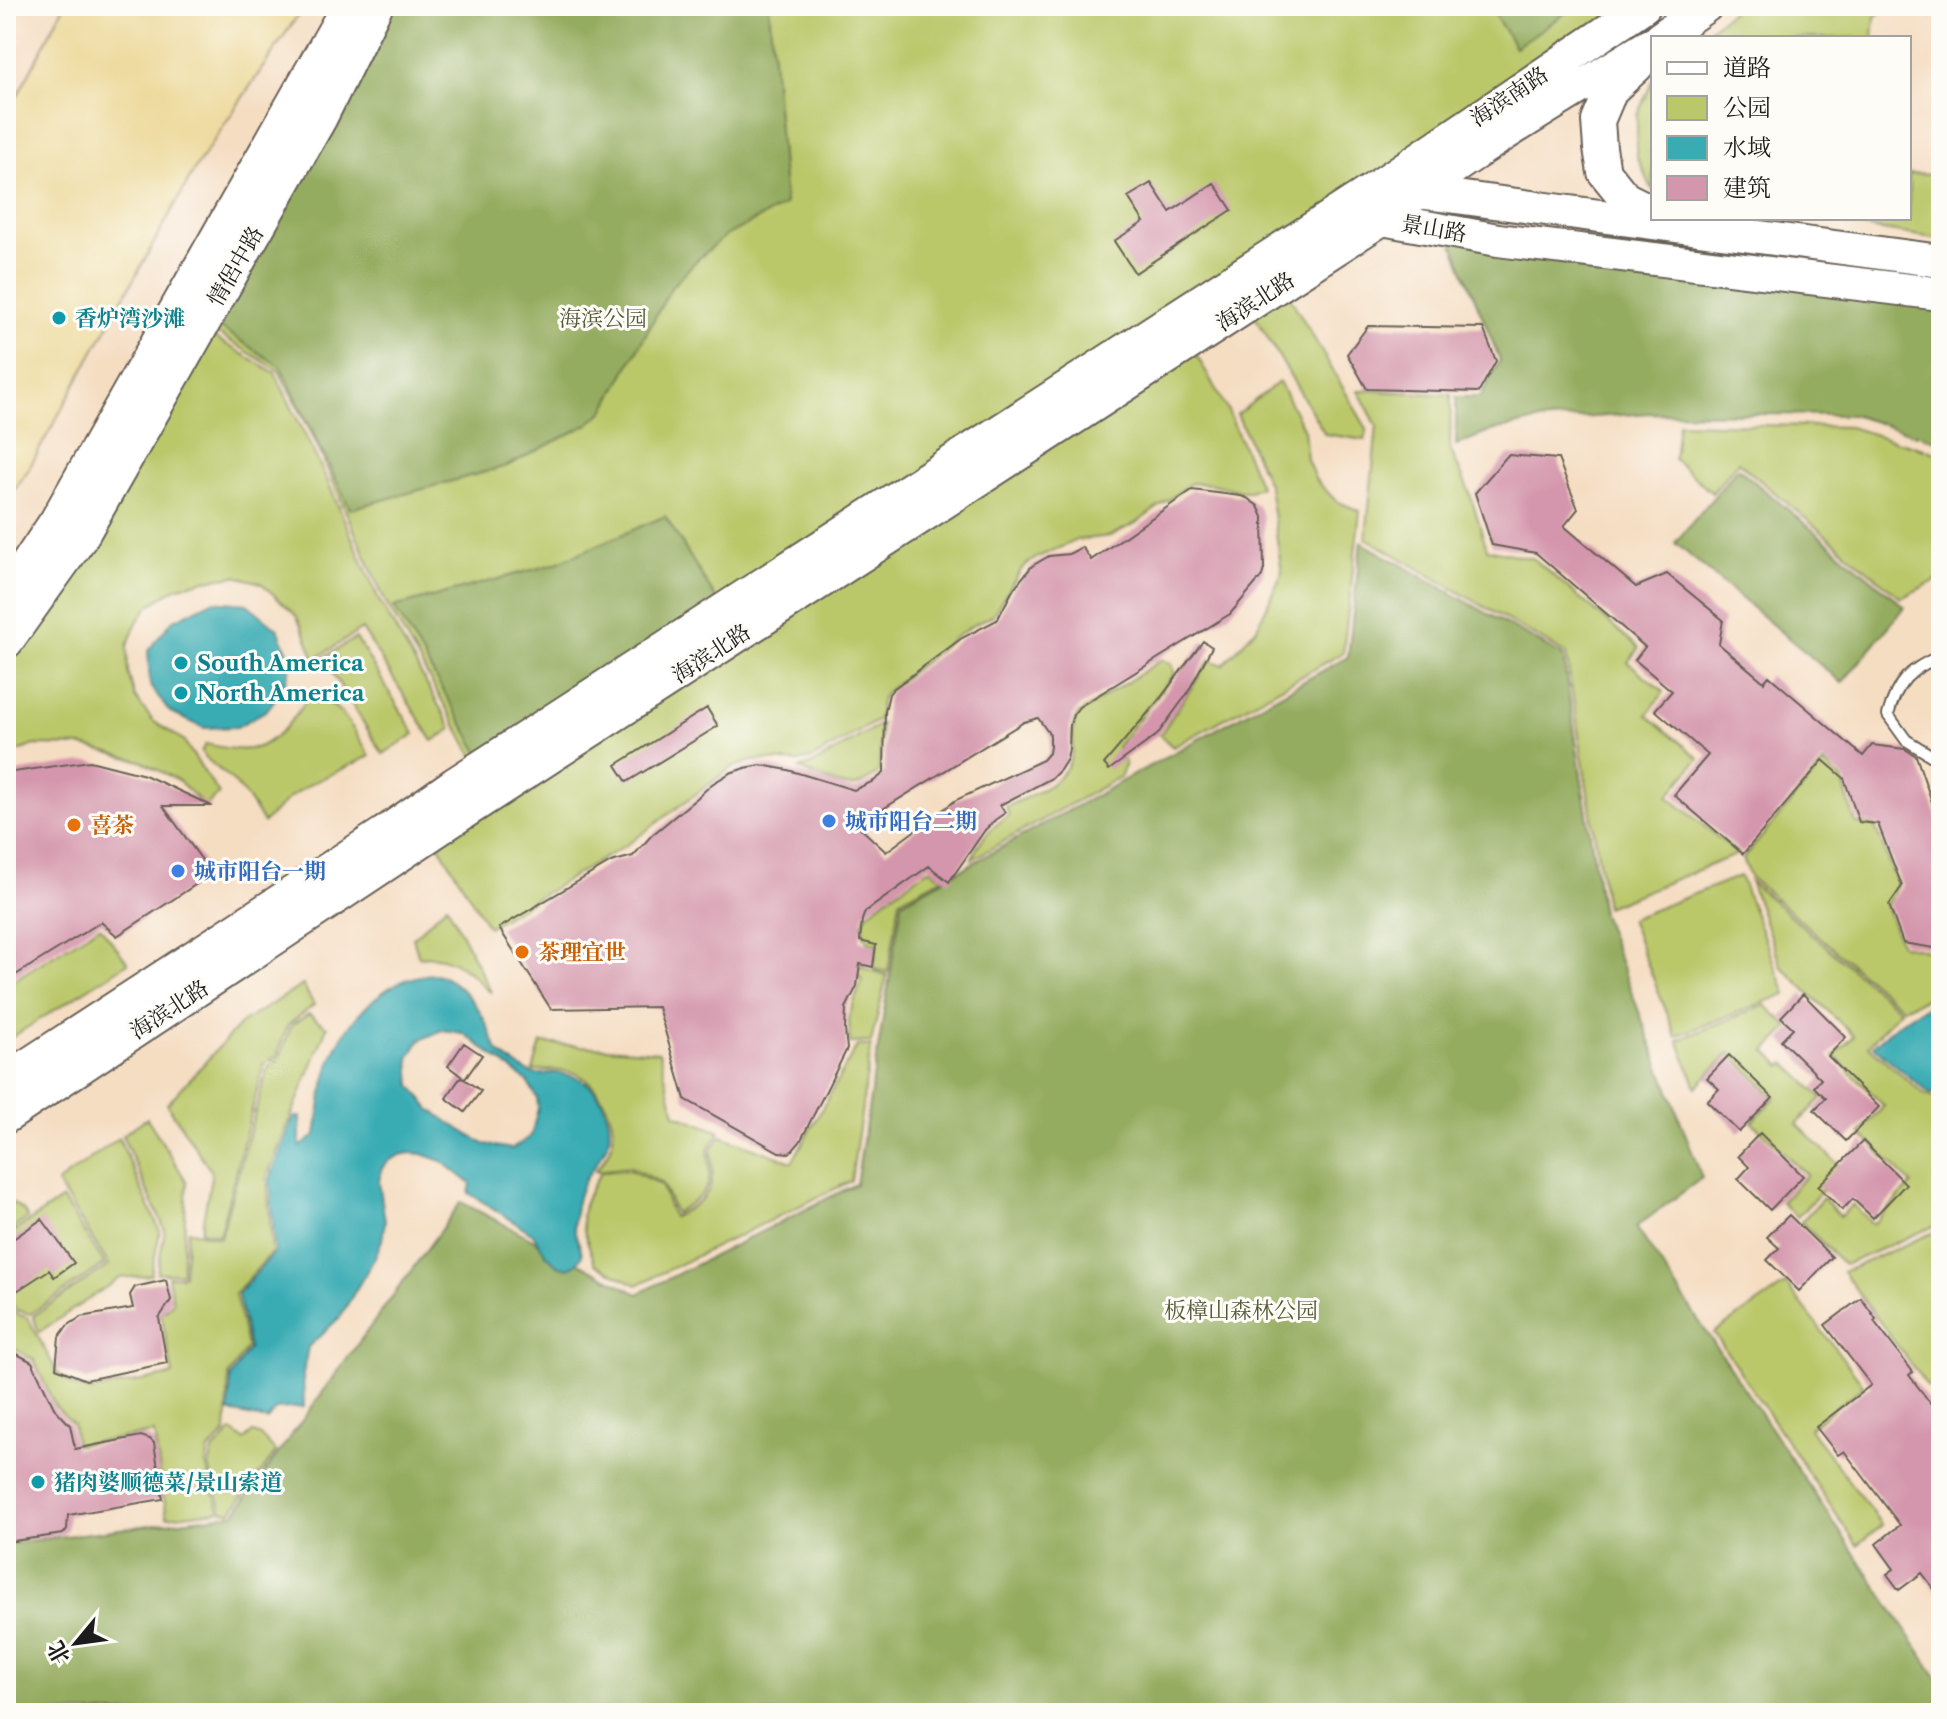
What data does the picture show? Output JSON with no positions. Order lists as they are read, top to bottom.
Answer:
{
  "streets": {
    "highway": ["情侶中路"],
    "main road": ["海滨南路", "景山路", "海滨北路"]
  },
  "crossings": [
    ["海滨南路", "景山路"],
    ["海滨南路", "海滨北路"],
    ["景山路", "海滨北路"]
  ],
  "parks": ["海滨公园", "板樟山森林公园"],
  "places": [
    "香炉湾沙滩",
    "South America",
    "North America",
    "城市阳台二期",
    "喜茶",
    "城市阳台一期",
    "茶理宜世",
    "猪肉婆顺德菜/景山索道"
  ],
  "legend": [
    "道路",
    "公园",
    "水域",
    "建筑"
  ],
  "north": "bottom left"
}
